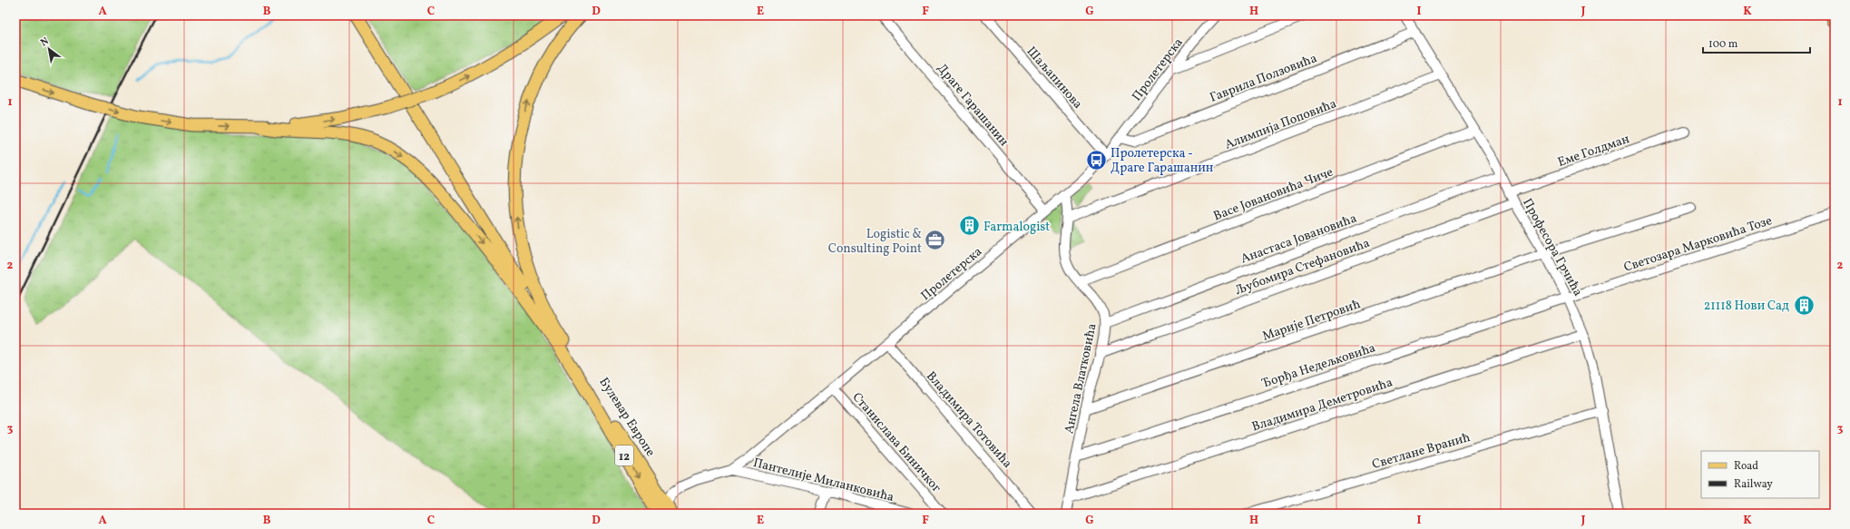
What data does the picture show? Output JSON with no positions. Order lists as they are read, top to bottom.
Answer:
{
  "streets": {
    "main road": ["Булевар Европе", "12"],
    "street": [
      "Пролетерска",
      "Шаљапинова",
      "Гаврила Ползовића",
      "Драге Гарашанин",
      "Алимпија Поповића",
      "Еме Голдман",
      "Васе Јовановића Чиче",
      "Анастаса Јовановића",
      "Светозара Марковића Тозе",
      "Професора Грчића",
      "Љубомира Стефановића",
      "Марије Петровић",
      "Ђорђа Недељковића",
      "Ангела Влатковића",
      "Владимира Деметровића",
      "Владимира Тотовића",
      "Станислава Биничког",
      "Светлане Вранић",
      "Пантелије Миланковића"
    ]
  },
  "crossings": [
    ["Пролетерска", "Шаљапинова"],
    ["Пролетерска", "Гаврила Ползовића"],
    ["Пролетерска", "Драге Гарашанин"],
    ["Пролетерска", "Ангела Влатковића"],
    ["Пролетерска", "Булевар Европе"],
    ["Пролетерска", "Владимира Тотовића"],
    ["Пролетерска", "Станислава Биничког"],
    ["Пролетерска", "Пантелије Миланковића"],
    ["Гаврила Ползовића", "Професора Грчића"],
    ["Алимпија Поповића", "Професора Грчића"],
    ["Алимпија Поповића", "Ангела Влатковића"],
    ["Еме Голдман", "Професора Грчића"],
    ["Васе Јовановића Чиче", "Професора Грчића"],
    ["Васе Јовановића Чиче", "Ангела Влатковића"],
    ["Анастаса Јовановића", "Професора Грчића"],
    ["Анастаса Јовановића", "Ангела Влатковића"],
    ["Светозара Марковића Тозе", "Професора Грчића"],
    ["Светозара Марковића Тозе", "Ђорђа Недељковића"],
    ["Професора Грчића", "Љубомира Стефановића"],
    ["Професора Грчића", "Марије Петровић"],
    ["Професора Грчића", "Ђорђа Недељковића"],
    ["Професора Грчића", "Владимира Деметровића"],
    ["Професора Грчића", "Светлане Вранић"],
    ["Љубомира Стефановића", "Ангела Влатковића"],
    ["Марије Петровић", "Ангела Влатковића"],
    ["Ђорђа Недељковића", "Ангела Влатковића"],
    ["Ангела Влатковића", "Владимира Деметровића"]
  ],
  "places": {
    "bus stop": ["Пролетерска - Драге Гарашанин"],
    "building": ["Farmalogist", "21118 Нови Сад"],
    "office": ["Logistic & Consulting Point"]
  },
  "legend": ["Road", "Railway"],
  "scale_bar": "100 m",
  "north": "top left",
  "grid": {
    "columns": [
      "A",
      "B",
      "C",
      "D",
      "E",
      "F",
      "G",
      "H",
      "I",
      "J",
      "K"
    ],
    "rows": ["1", "2", "3"]
  }
}
